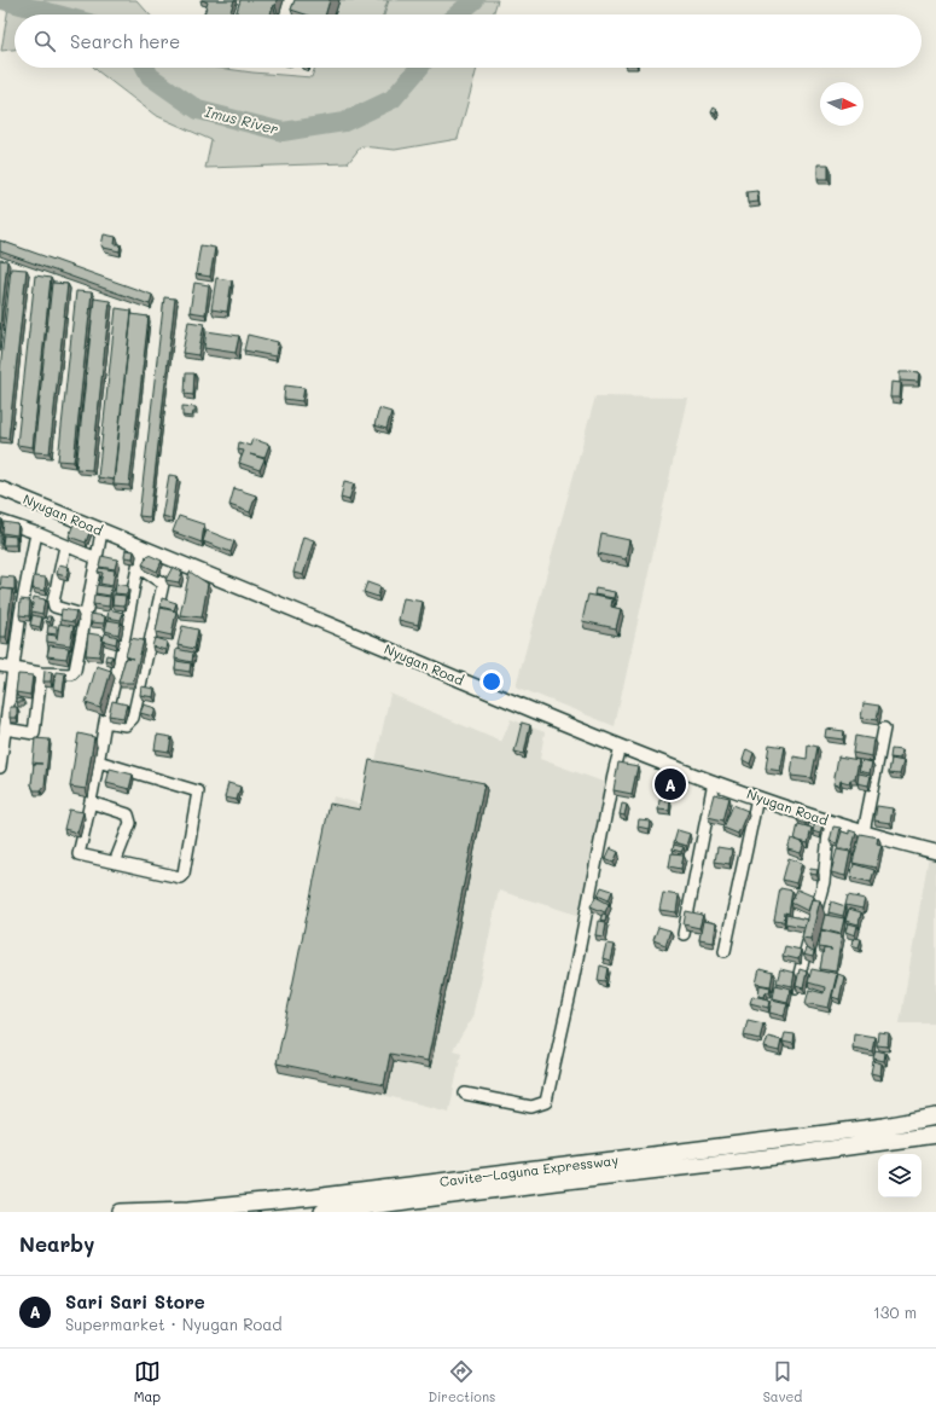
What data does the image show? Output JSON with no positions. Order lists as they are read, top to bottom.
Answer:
{
  "streets": {
    "highway": ["Cavite–Laguna Expressway"],
    "main road": ["Nyugan Road"]
  },
  "water": ["Imus River"],
  "north": "right",
  "page": {
    "search": "Search here",
    "pins": "A",
    "heading": "Nearby",
    "list": [
      {
        "mark": "A",
        "name": "Sari Sari Store",
        "note": "Supermarket · Nyugan Road",
        "value": "130 m"
      }
    ],
    "nav": ["Map", "Directions", "Saved"]
  }
}
